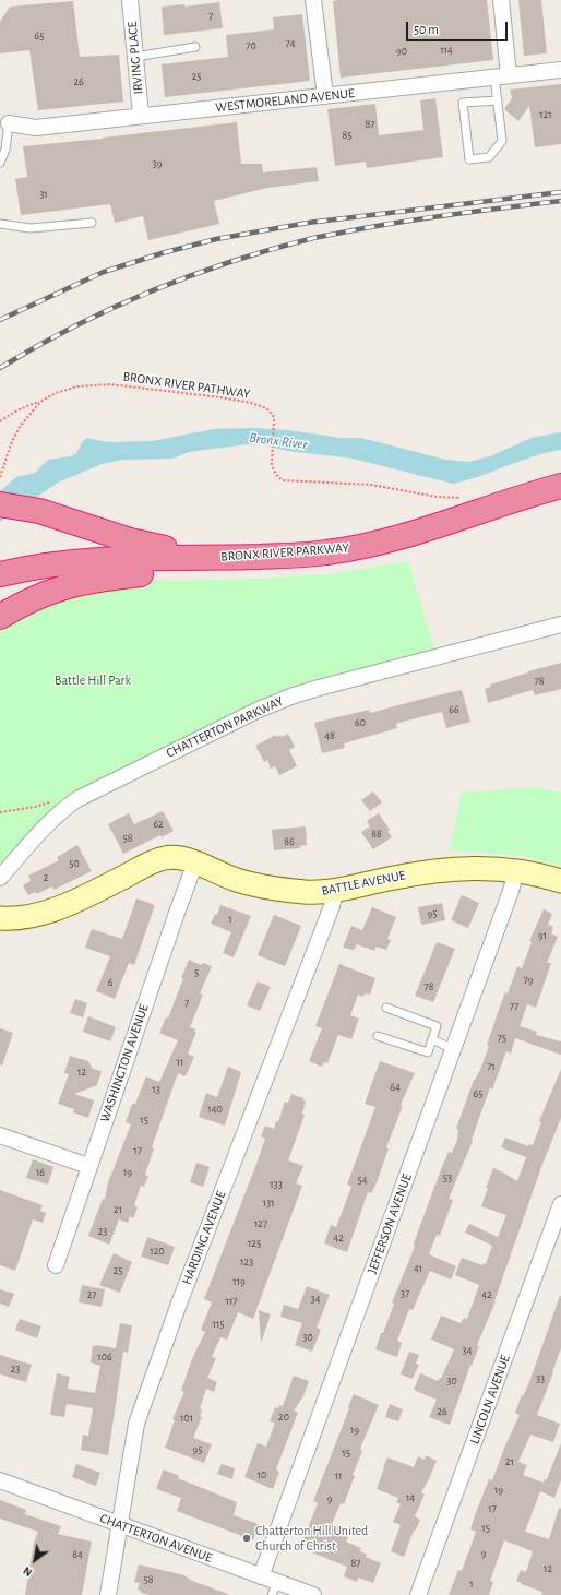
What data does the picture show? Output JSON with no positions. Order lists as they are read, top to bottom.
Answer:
{
  "streets": {
    "highway": ["BRONX RIVER PARKWAY"],
    "street": [
      "IRVING PLACE",
      "WESTMORELAND AVENUE",
      "CHATTERTON PARKWAY",
      "BATTLE AVENUE",
      "WASHINGTON AVENUE",
      "JEFFERSON AVENUE",
      "HARDING AVENUE",
      "LINCOLN AVENUE",
      "CHATTERTON AVENUE"
    ],
    "path": ["BRONX RIVER PATHWAY"]
  },
  "crossings": [
    ["IRVING PLACE", "WESTMORELAND AVENUE"],
    ["BATTLE AVENUE", "WASHINGTON AVENUE"],
    ["BATTLE AVENUE", "JEFFERSON AVENUE"],
    ["BATTLE AVENUE", "HARDING AVENUE"],
    ["JEFFERSON AVENUE", "CHATTERTON AVENUE"],
    ["HARDING AVENUE", "CHATTERTON AVENUE"]
  ],
  "water": ["Bronx River"],
  "parks": ["Battle Hill Park"],
  "places": ["Chatterton Hill United Church of Christ"],
  "house_numbers": [
    "7",
    "65",
    "74",
    "70",
    "114",
    "90",
    "25",
    "26",
    "121",
    "87",
    "85",
    "39",
    "31",
    "78",
    "66",
    "60",
    "48",
    "62",
    "88",
    "58",
    "86",
    "50",
    "2",
    "95",
    "1",
    "91",
    "5",
    "79",
    "6",
    "78",
    "7",
    "77",
    "75",
    "11",
    "71",
    "12",
    "64",
    "13",
    "65",
    "140",
    "15",
    "17",
    "16",
    "19",
    "53",
    "54",
    "133",
    "131",
    "21",
    "127",
    "23",
    "42",
    "125",
    "120",
    "123",
    "41",
    "25",
    "119",
    "37",
    "27",
    "42",
    "34",
    "117",
    "115",
    "30",
    "34",
    "106",
    "23",
    "33",
    "30",
    "26",
    "20",
    "101",
    "19",
    "95",
    "15",
    "21",
    "10",
    "11",
    "19",
    "14",
    "9",
    "17",
    "15",
    "9",
    "84",
    "87",
    "12",
    "58",
    "1"
  ],
  "scale_bar": "50 m",
  "north": "bottom left"
}
